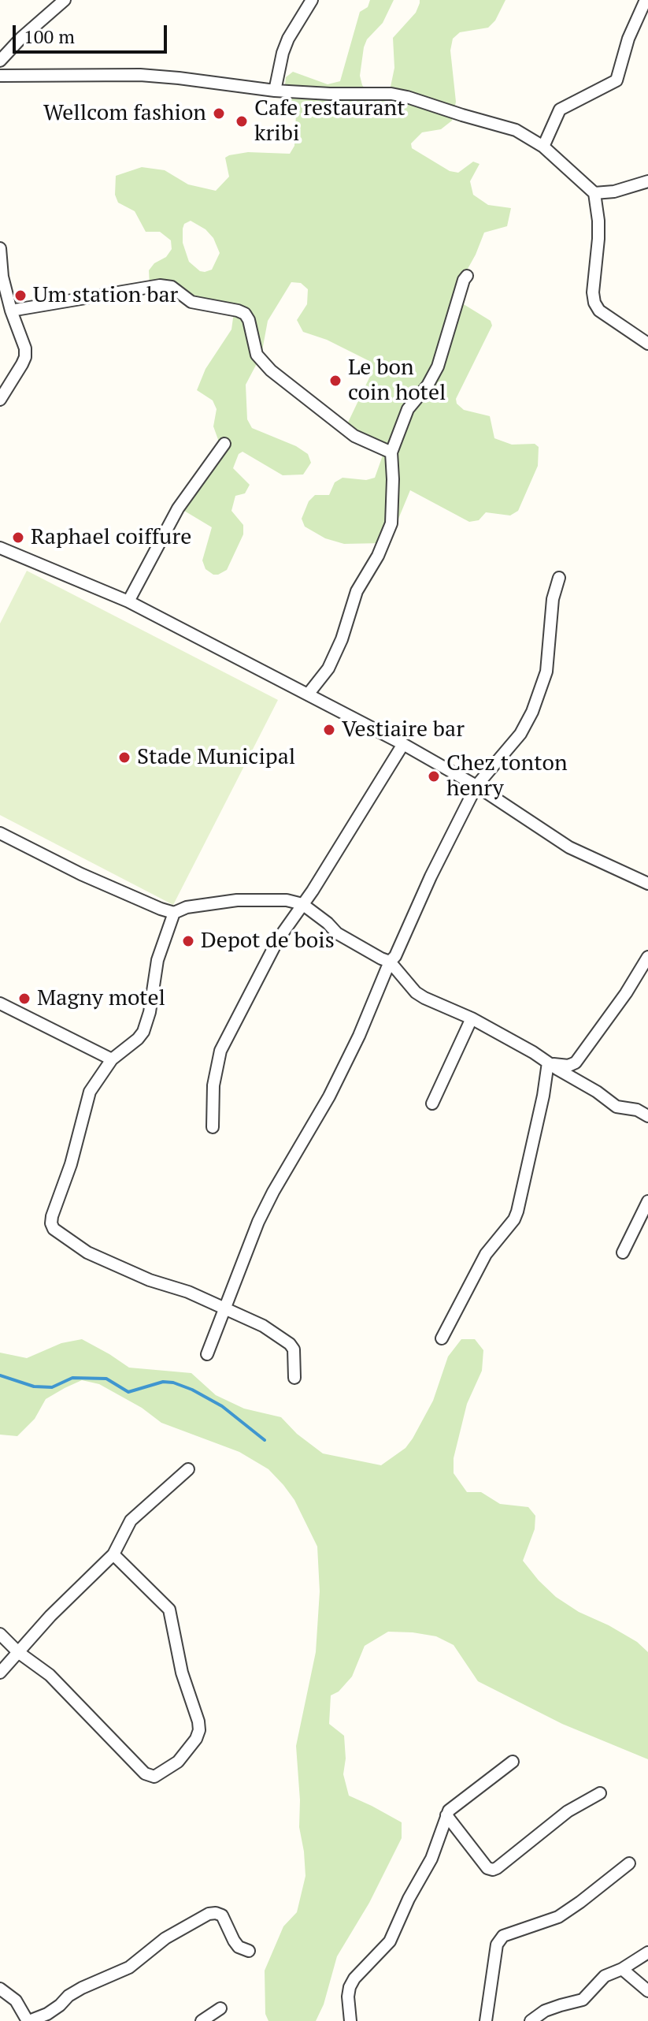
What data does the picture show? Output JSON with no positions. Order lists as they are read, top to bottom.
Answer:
{
  "places": [
    "Wellcom fashion",
    "Cafe restaurant kribi",
    "Um station bar",
    "Le bon coin hotel",
    "Raphael coiffure",
    "Vestiaire bar",
    "Stade Municipal",
    "Chez tonton henry",
    "Depot de bois",
    "Magny motel"
  ],
  "scale_bar": "100 m"
}
